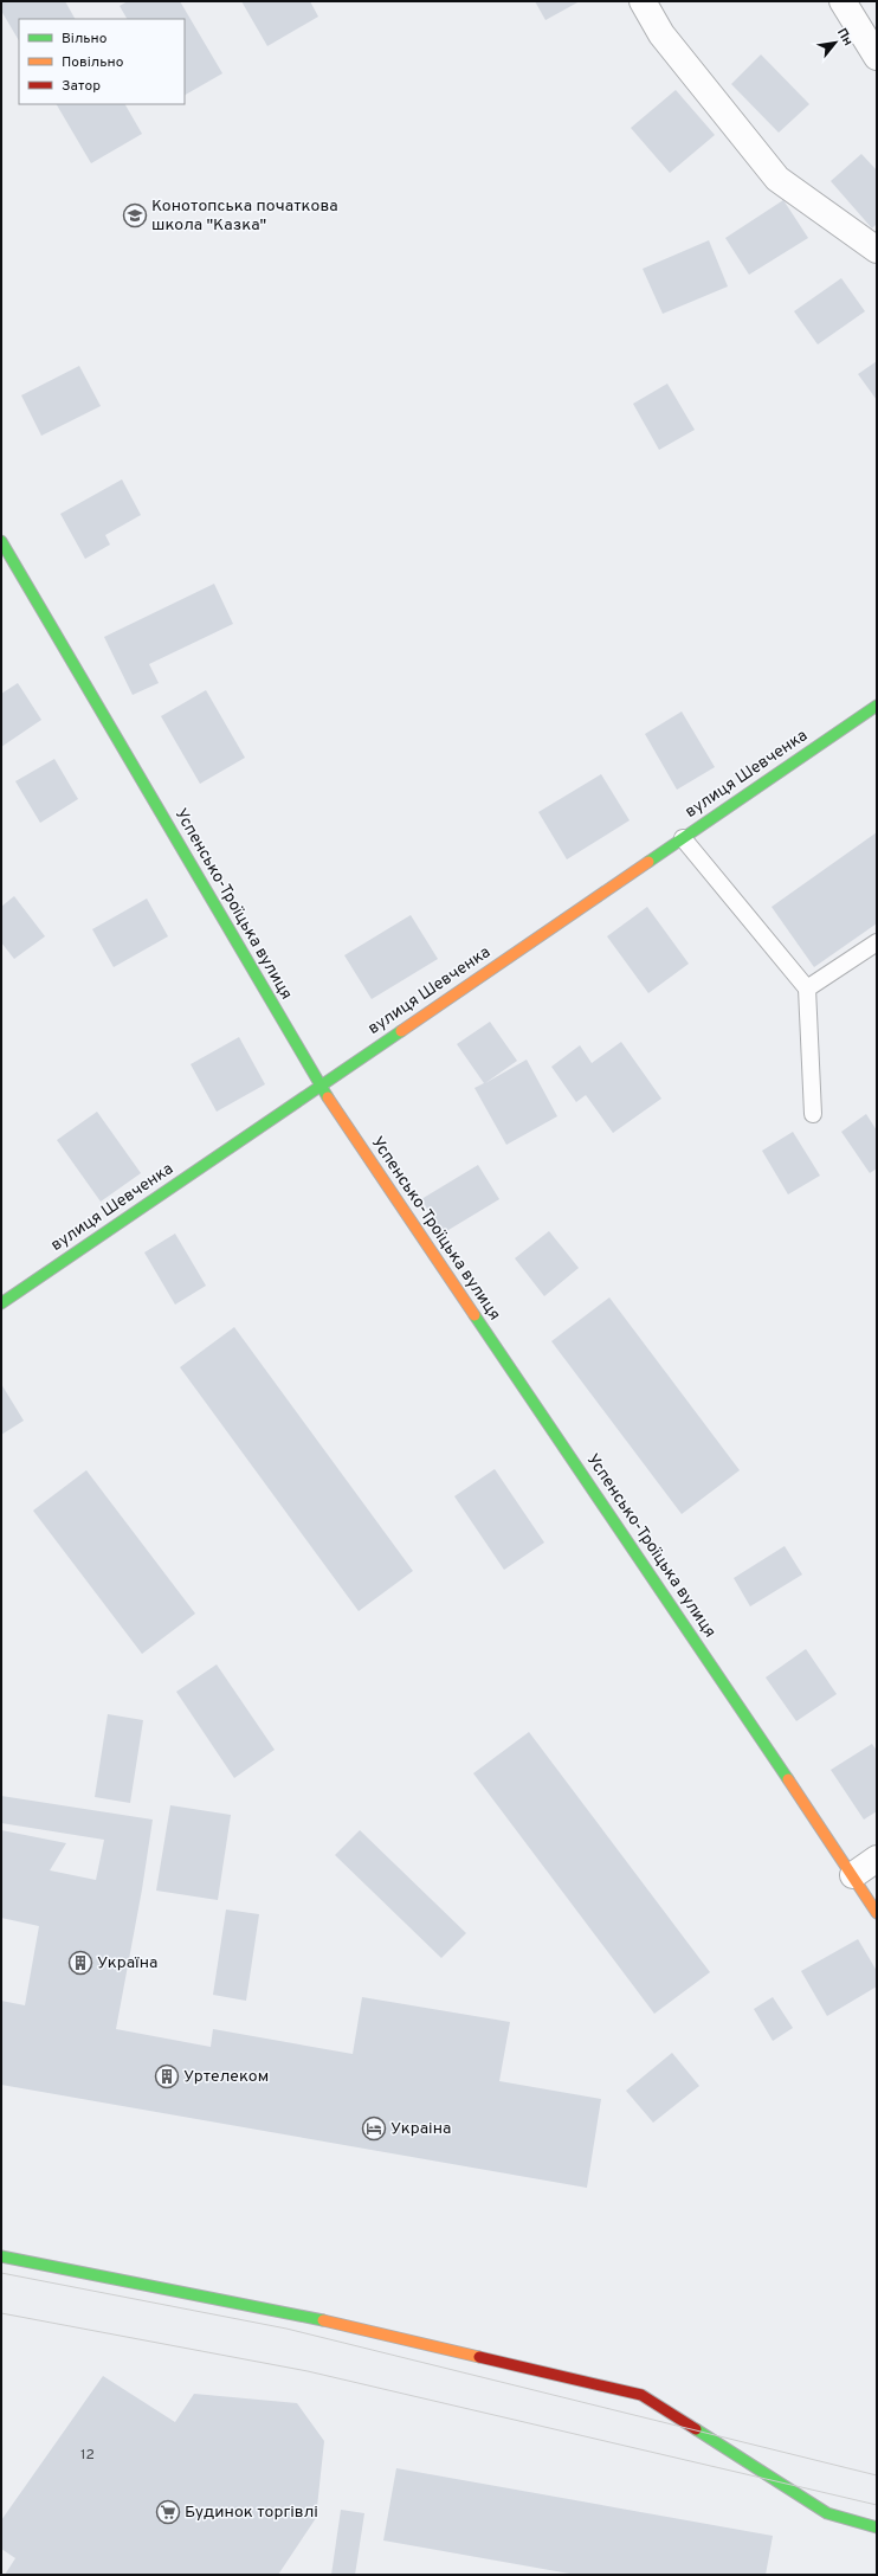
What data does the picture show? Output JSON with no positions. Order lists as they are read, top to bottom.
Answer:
{
  "streets": {
    "street": ["вулиця Шевченка", "Успенсько-Троїцька вулиця"]
  },
  "crossings": [
    ["вулиця Шевченка", "Успенсько-Троїцька вулиця"]
  ],
  "places": {
    "school or university": ["Конотопська початкова школа \"Казка\""],
    "building": ["Україна", "Уртелеком"],
    "hotel": ["Украіна"],
    "supermarket": ["Будинок торгівлі"]
  },
  "house_numbers": ["12"],
  "legend": ["Вільно", "Повільно", "Затор"],
  "north": "top right"
}
